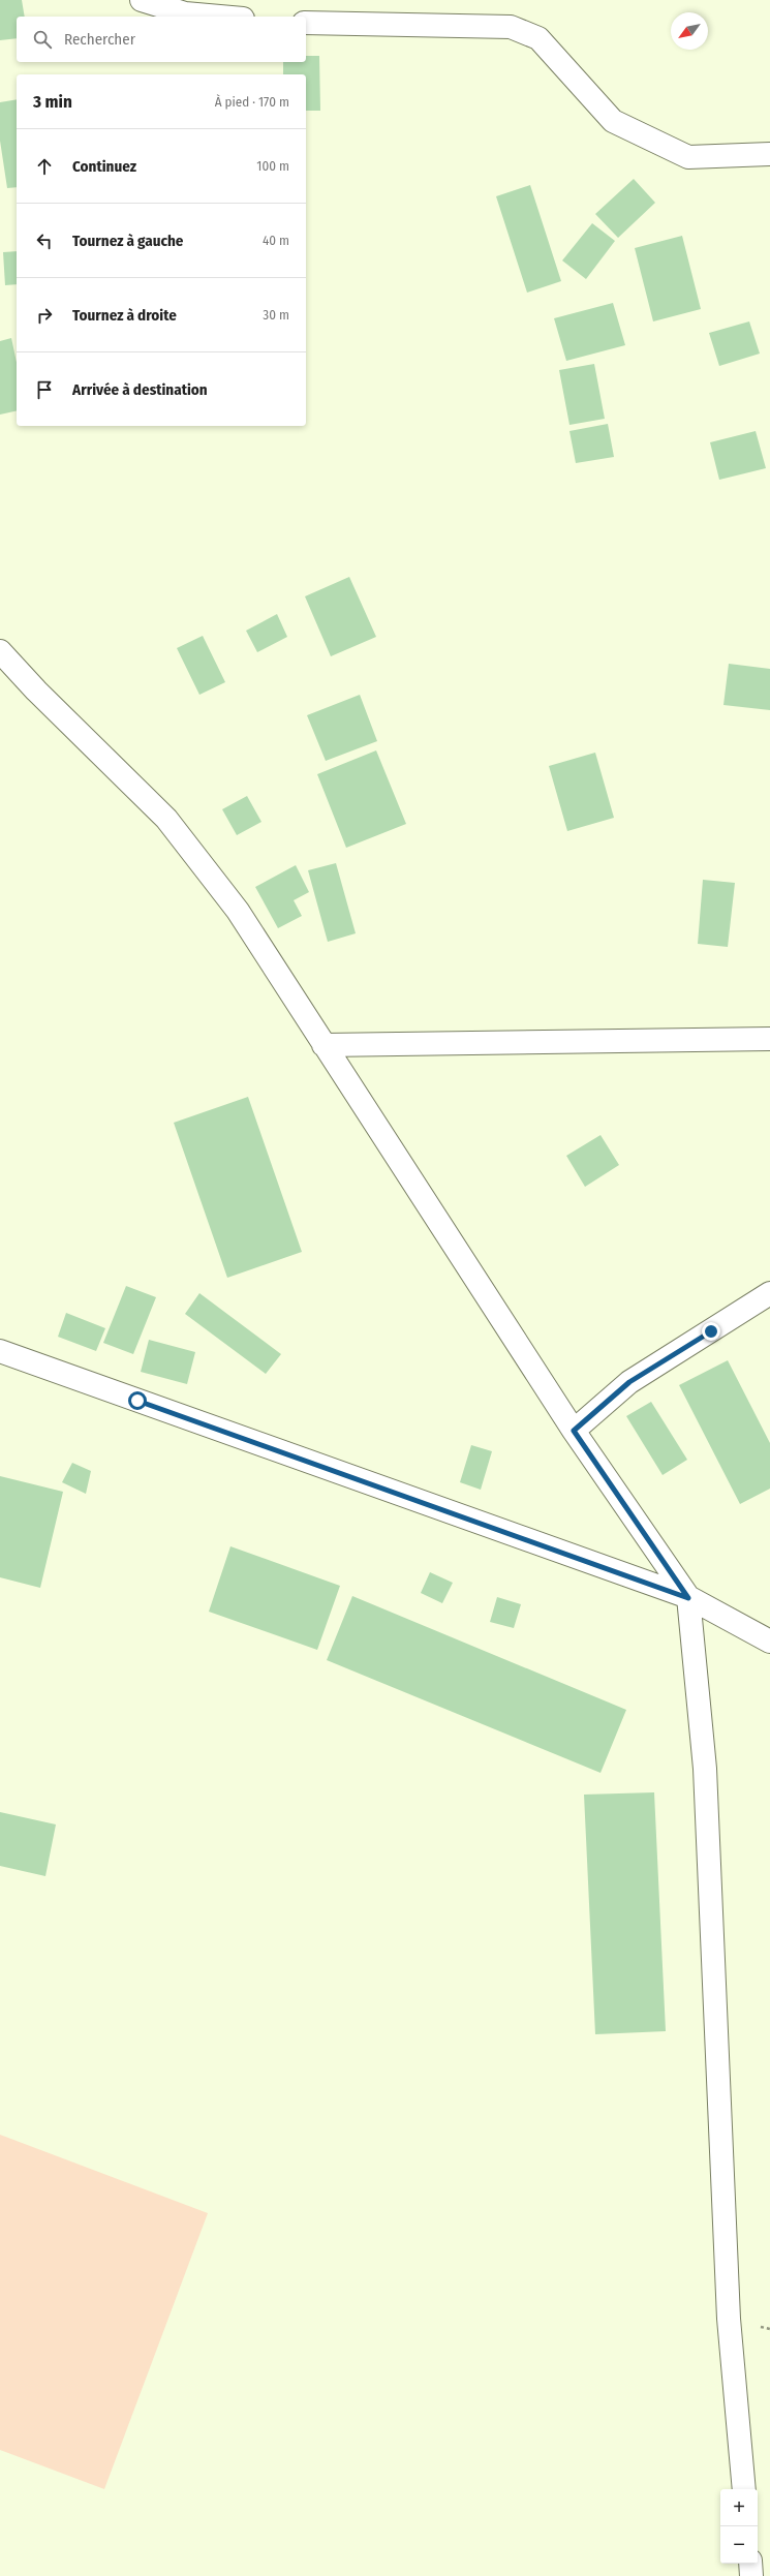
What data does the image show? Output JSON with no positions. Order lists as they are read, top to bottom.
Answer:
{
  "north": "bottom left",
  "page": {
    "search": "Rechercher",
    "heading": ["3 min", "À pied · 170 m"],
    "list": [
      ["Continuez", "100 m"],
      ["Tournez à gauche", "40 m"],
      ["Tournez à droite", "30 m"],
      "Arrivée à destination"
    ],
    "map_buttons": ["+", "−"]
  }
}
